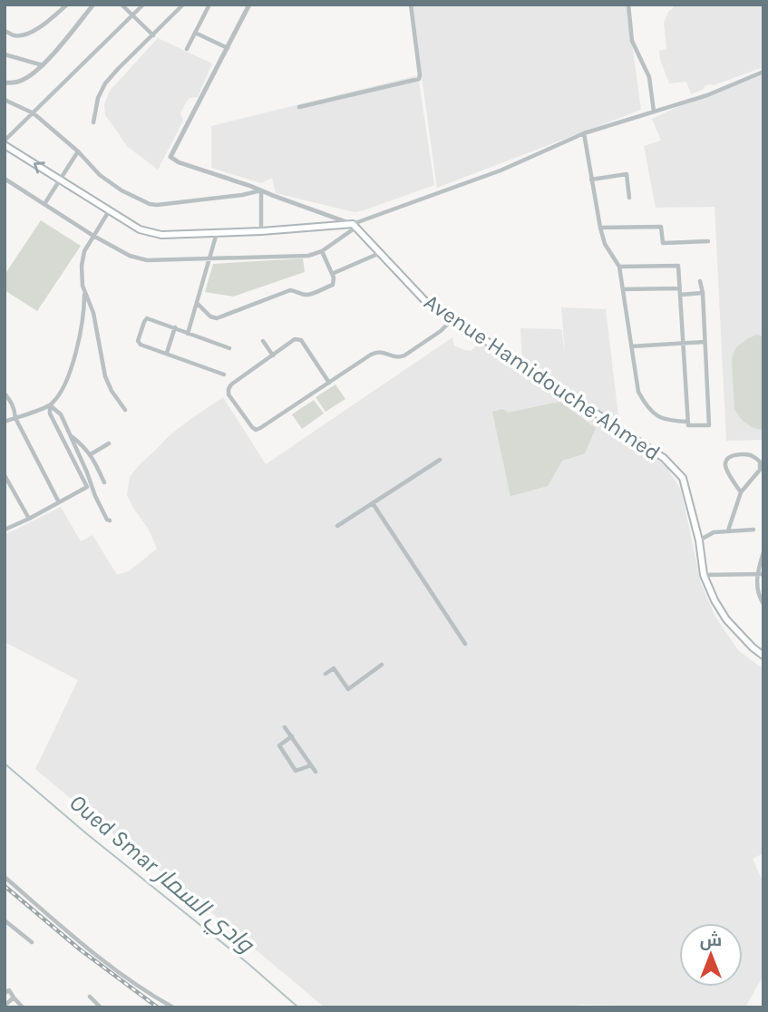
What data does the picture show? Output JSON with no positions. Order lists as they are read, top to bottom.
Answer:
{
  "streets": {
    "main road": ["Avenue Hamidouche Ahmed"]
  },
  "water": ["Oued Smar وادي السمار"],
  "north": "top"
}
